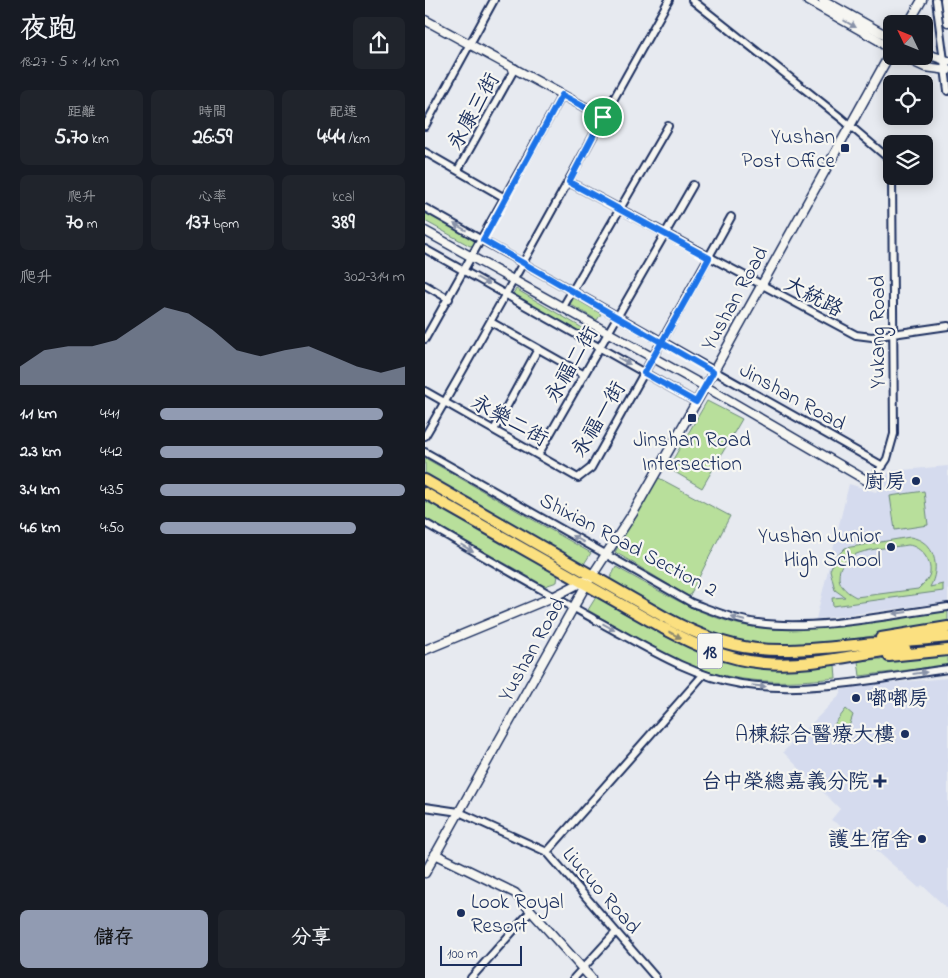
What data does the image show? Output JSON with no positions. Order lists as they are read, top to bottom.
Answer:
{
  "streets": {
    "main road": ["Shixian Road Section 2", "18"],
    "street": [
      "永康三街",
      "大統路",
      "Yushan Road",
      "Yukang Road",
      "永福二街",
      "Jinshan Road",
      "永福一街",
      "永樂二街",
      "Liucuo Road"
    ]
  },
  "crossings": [
    ["大統路", "Yushan Road"],
    ["大統路", "Yukang Road"],
    ["大統路", "永福二街"],
    ["大統路", "永福一街"],
    ["Yushan Road", "Jinshan Road"],
    ["Yushan Road", "Shixian Road Section 2"],
    ["Yushan Road", "Liucuo Road"],
    ["Yukang Road", "Jinshan Road"],
    ["永福二街", "Jinshan Road"],
    ["永福二街", "永樂二街"],
    ["Jinshan Road", "永福一街"],
    ["永福一街", "永樂二街"]
  ],
  "places": {
    "transit": ["Yushan Post Office", "Jinshan Road Intersection"],
    "other": [
      "廚房",
      "Yushan Junior High School",
      "嘟嘟房",
      "A棟綜合醫療大樓",
      "護生宿舍",
      "Look Royal Resort"
    ],
    "health": ["台中榮總嘉義分院"]
  },
  "scale_bar": "100 m",
  "north": "top left",
  "page": {
    "heading": ["夜跑", "18:27 · 5 × 1.1 km"],
    "stats": [
      ["距離", "5.70 km"],
      ["時間", "26:59"],
      ["配速", "4:44 /km"],
      ["爬升", "70 m"],
      ["心率", "137 bpm"],
      ["kcal", "389"]
    ],
    "chart": ["爬升", "302–314 m"],
    "list": [
      {
        "name": "1.1 km",
        "note": "4:41"
      },
      {
        "name": "2.3 km",
        "note": "4:42"
      },
      {
        "name": "3.4 km",
        "note": "4:35"
      },
      {
        "name": "4.6 km",
        "note": "4:50"
      }
    ],
    "buttons": ["儲存", "分享"],
    "scale": "100 m"
  }
}
